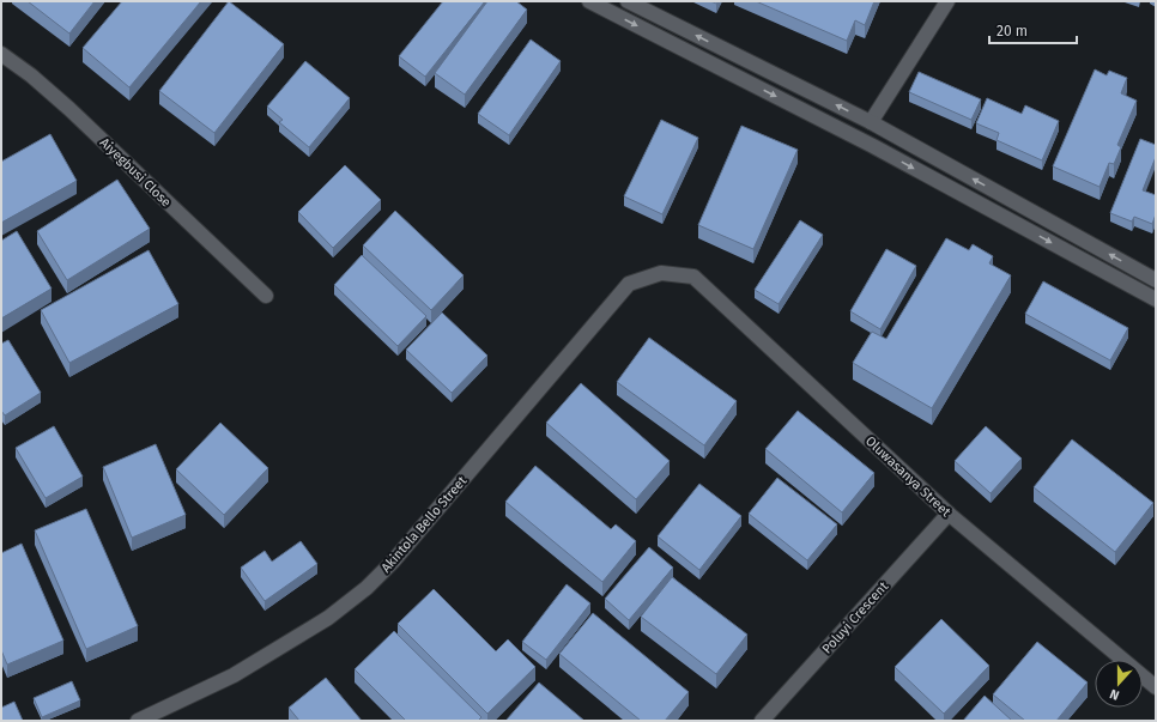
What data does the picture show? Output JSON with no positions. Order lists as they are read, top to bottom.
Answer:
{
  "streets": {
    "street": [
      "Aiyegbusi Close",
      "Oluwasanya Street",
      "Akintola Bello Street",
      "Poluyi Crescent"
    ]
  },
  "crossings": [
    ["Oluwasanya Street", "Akintola Bello Street"],
    ["Oluwasanya Street", "Poluyi Crescent"]
  ],
  "scale_bar": "20 m",
  "north": "bottom"
}
